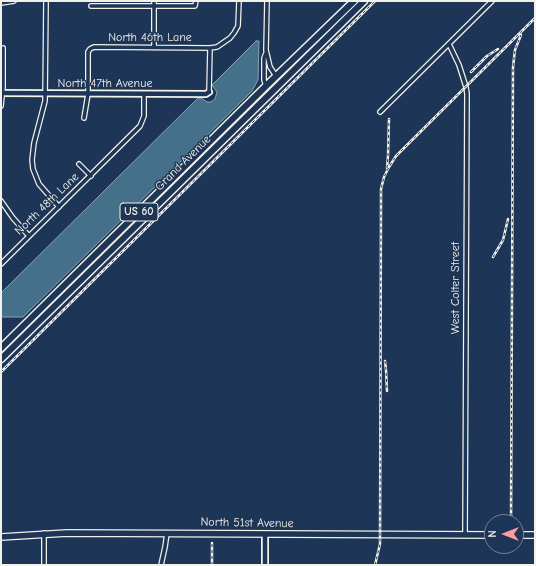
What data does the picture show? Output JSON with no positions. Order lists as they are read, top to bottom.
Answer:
{
  "streets": {
    "highway": ["Grand Avenue", "US 60"],
    "main road": ["North 51st Avenue"],
    "street": [
      "North 46th Lane",
      "North 47th Avenue",
      "North 48th Lane",
      "West Colter Street"
    ]
  },
  "crossings": [
    ["North 46th Lane", "North 47th Avenue"],
    ["North 47th Avenue", "North 48th Lane"],
    ["West Colter Street", "North 51st Avenue"]
  ],
  "north": "left"
}
